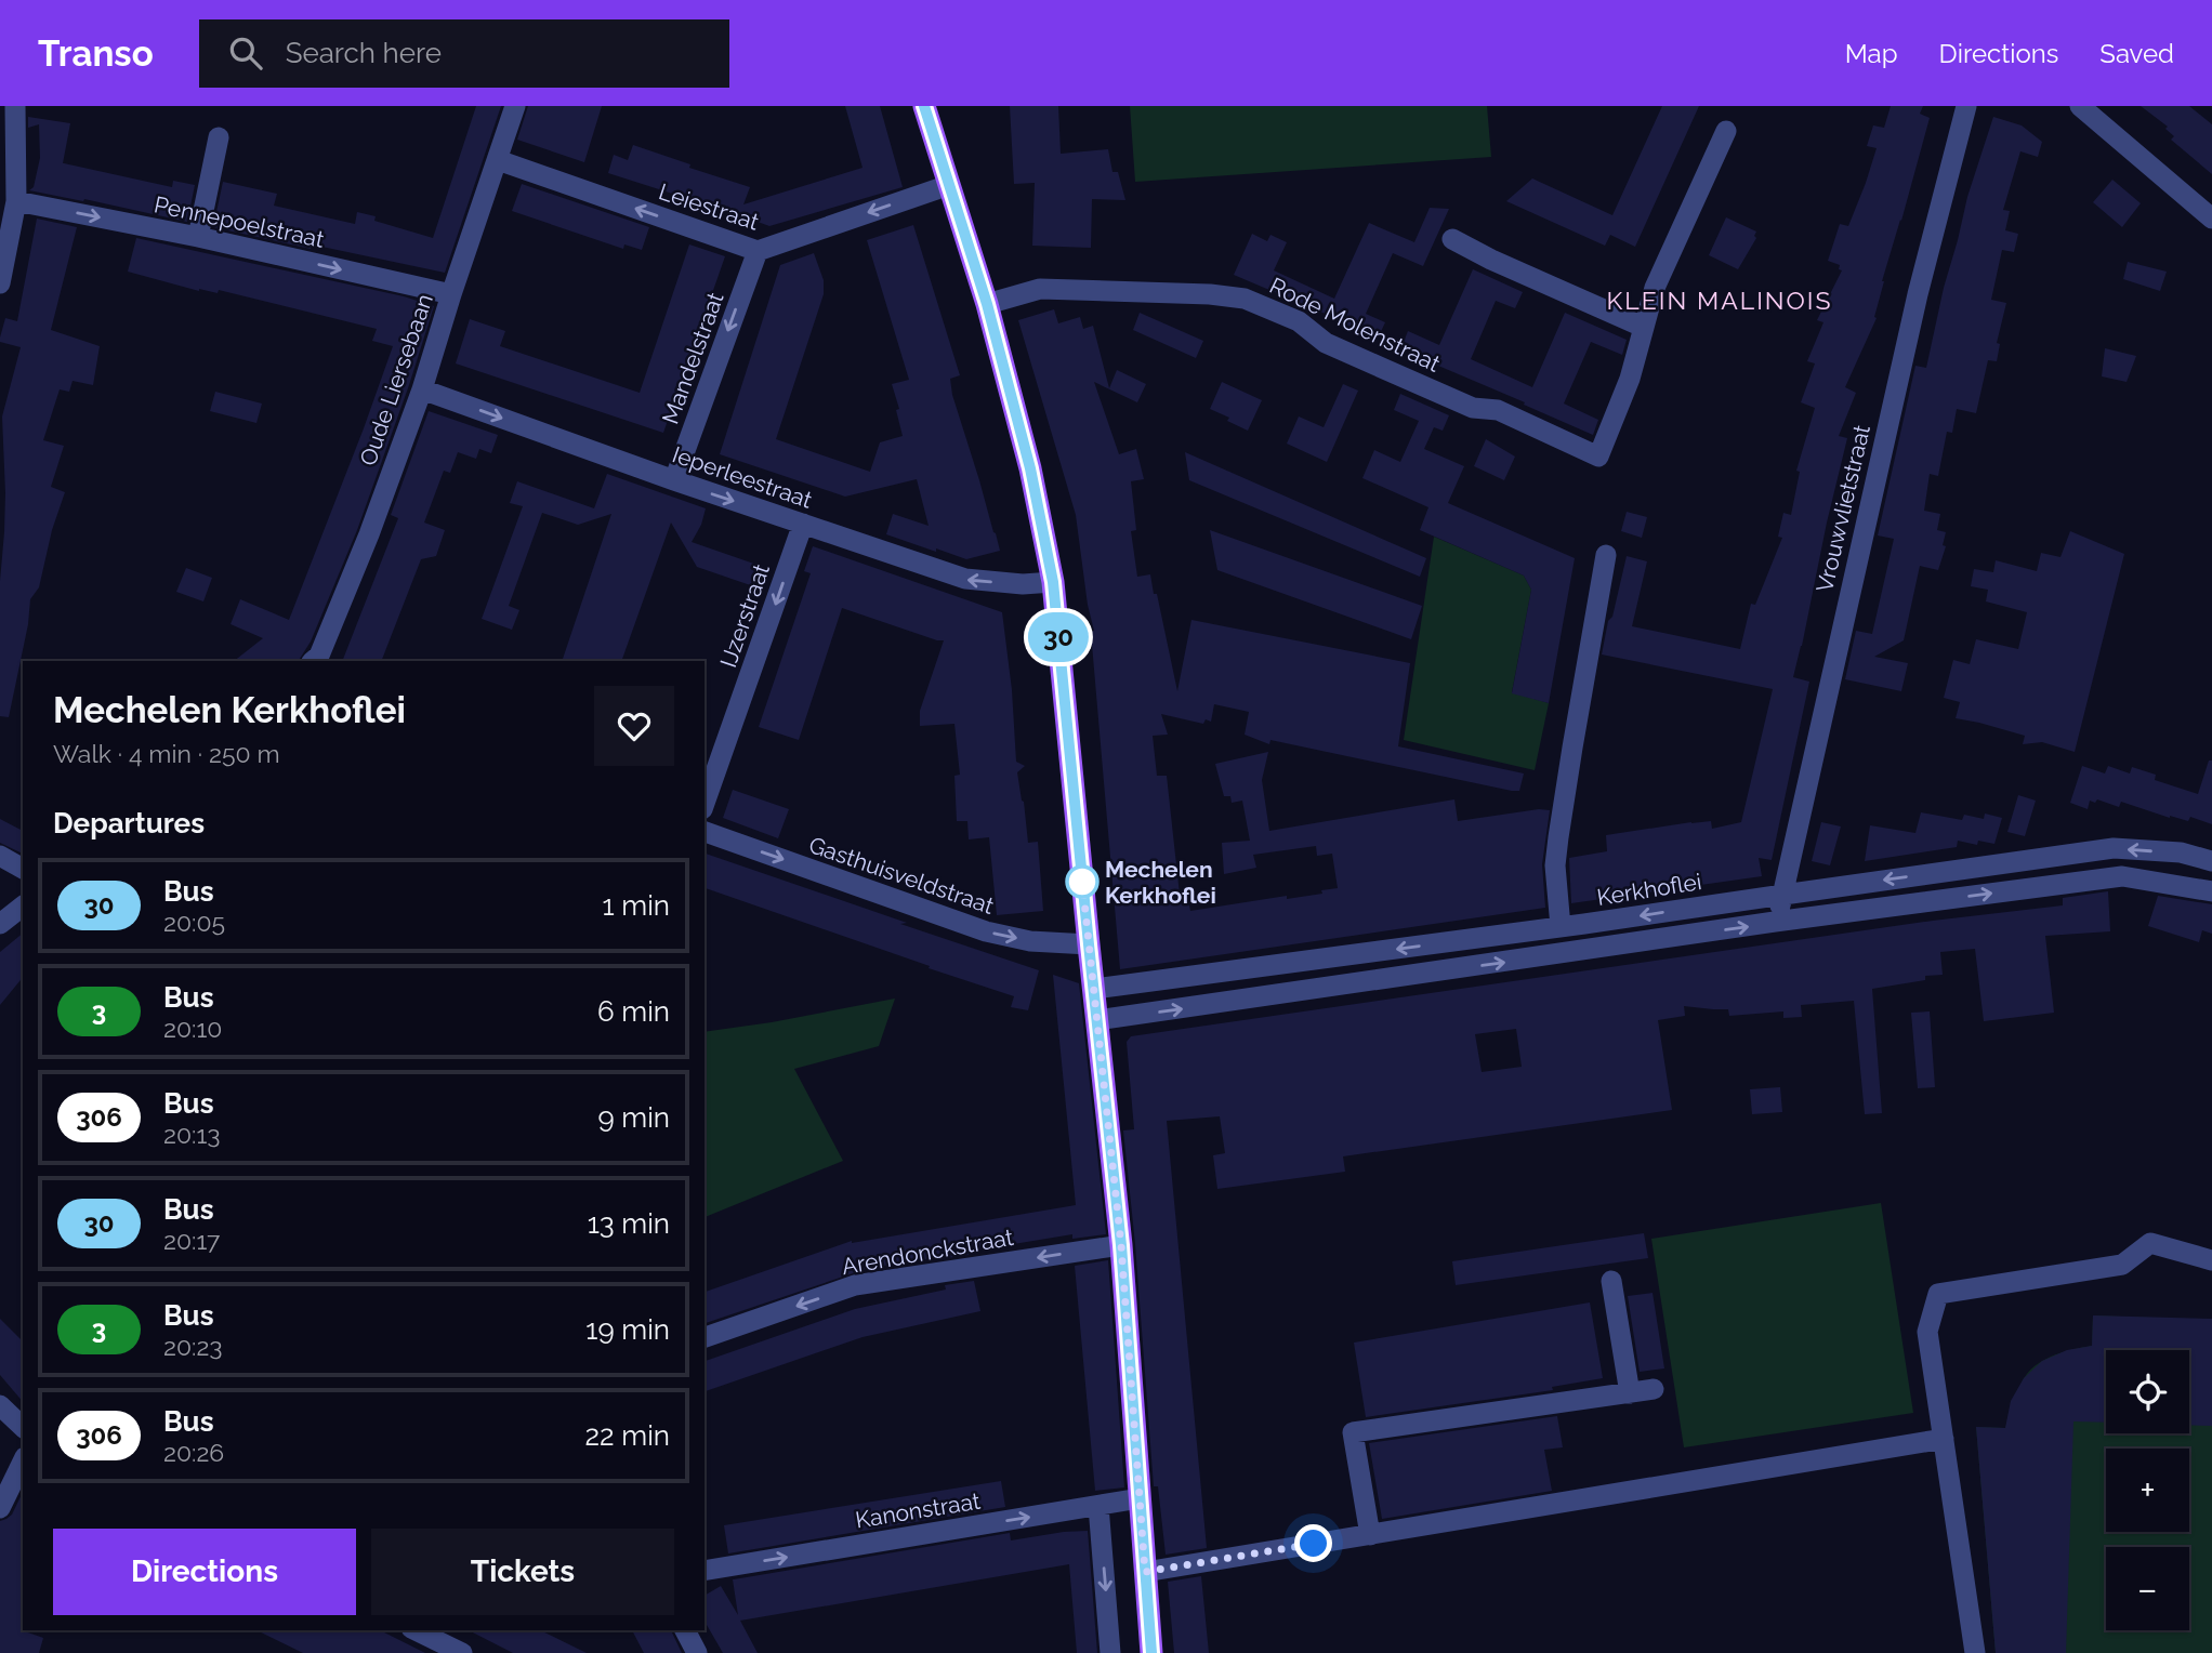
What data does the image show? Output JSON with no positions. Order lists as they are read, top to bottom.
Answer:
{
  "streets": {
    "street": [
      "Leiestraat",
      "Pennepoelstraat",
      "Rode Molenstraat",
      "Mandelstraat",
      "Oude Liersebaan",
      "Ieperleestraat",
      "Vrouwvlietstraat",
      "IJzerstraat",
      "Gasthuisveldstraat",
      "Kerkhoflei",
      "Arendonckstraat",
      "Kanonstraat"
    ]
  },
  "crossings": [
    ["Leiestraat", "Mandelstraat"],
    ["Leiestraat", "Oude Liersebaan"],
    ["Pennepoelstraat", "Oude Liersebaan"],
    ["Mandelstraat", "Ieperleestraat"],
    ["Oude Liersebaan", "Ieperleestraat"],
    ["Ieperleestraat", "IJzerstraat"],
    ["Vrouwvlietstraat", "Kerkhoflei"]
  ],
  "one_way": [
    "Leiestraat",
    "Pennepoelstraat",
    "Mandelstraat",
    "IJzerstraat",
    "Gasthuisveldstraat",
    "Arendonckstraat",
    "Kanonstraat"
  ],
  "districts": ["KLEIN MALINOIS"],
  "places": ["Mechelen Kerkhoflei"],
  "lines": ["bus line 30"],
  "page": {
    "header": "Transo",
    "search": "Search here",
    "nav": ["Map", "Directions", "Saved"],
    "on_map": "30",
    "heading": [
      ["Mechelen Kerkhoflei", "Walk · 4 min · 250 m"],
      "Departures"
    ],
    "list": [
      {
        "mark": "30",
        "name": "Bus",
        "note": "20:05",
        "value": "1 min"
      },
      {
        "mark": "3",
        "name": "Bus",
        "note": "20:10",
        "value": "6 min"
      },
      {
        "mark": "306",
        "name": "Bus",
        "note": "20:13",
        "value": "9 min"
      },
      {
        "mark": "30",
        "name": "Bus",
        "note": "20:17",
        "value": "13 min"
      },
      {
        "mark": "3",
        "name": "Bus",
        "note": "20:23",
        "value": "19 min"
      },
      {
        "mark": "306",
        "name": "Bus",
        "note": "20:26",
        "value": "22 min"
      }
    ],
    "map_buttons": ["+", "−"],
    "buttons": ["Directions", "Tickets"]
  }
}
